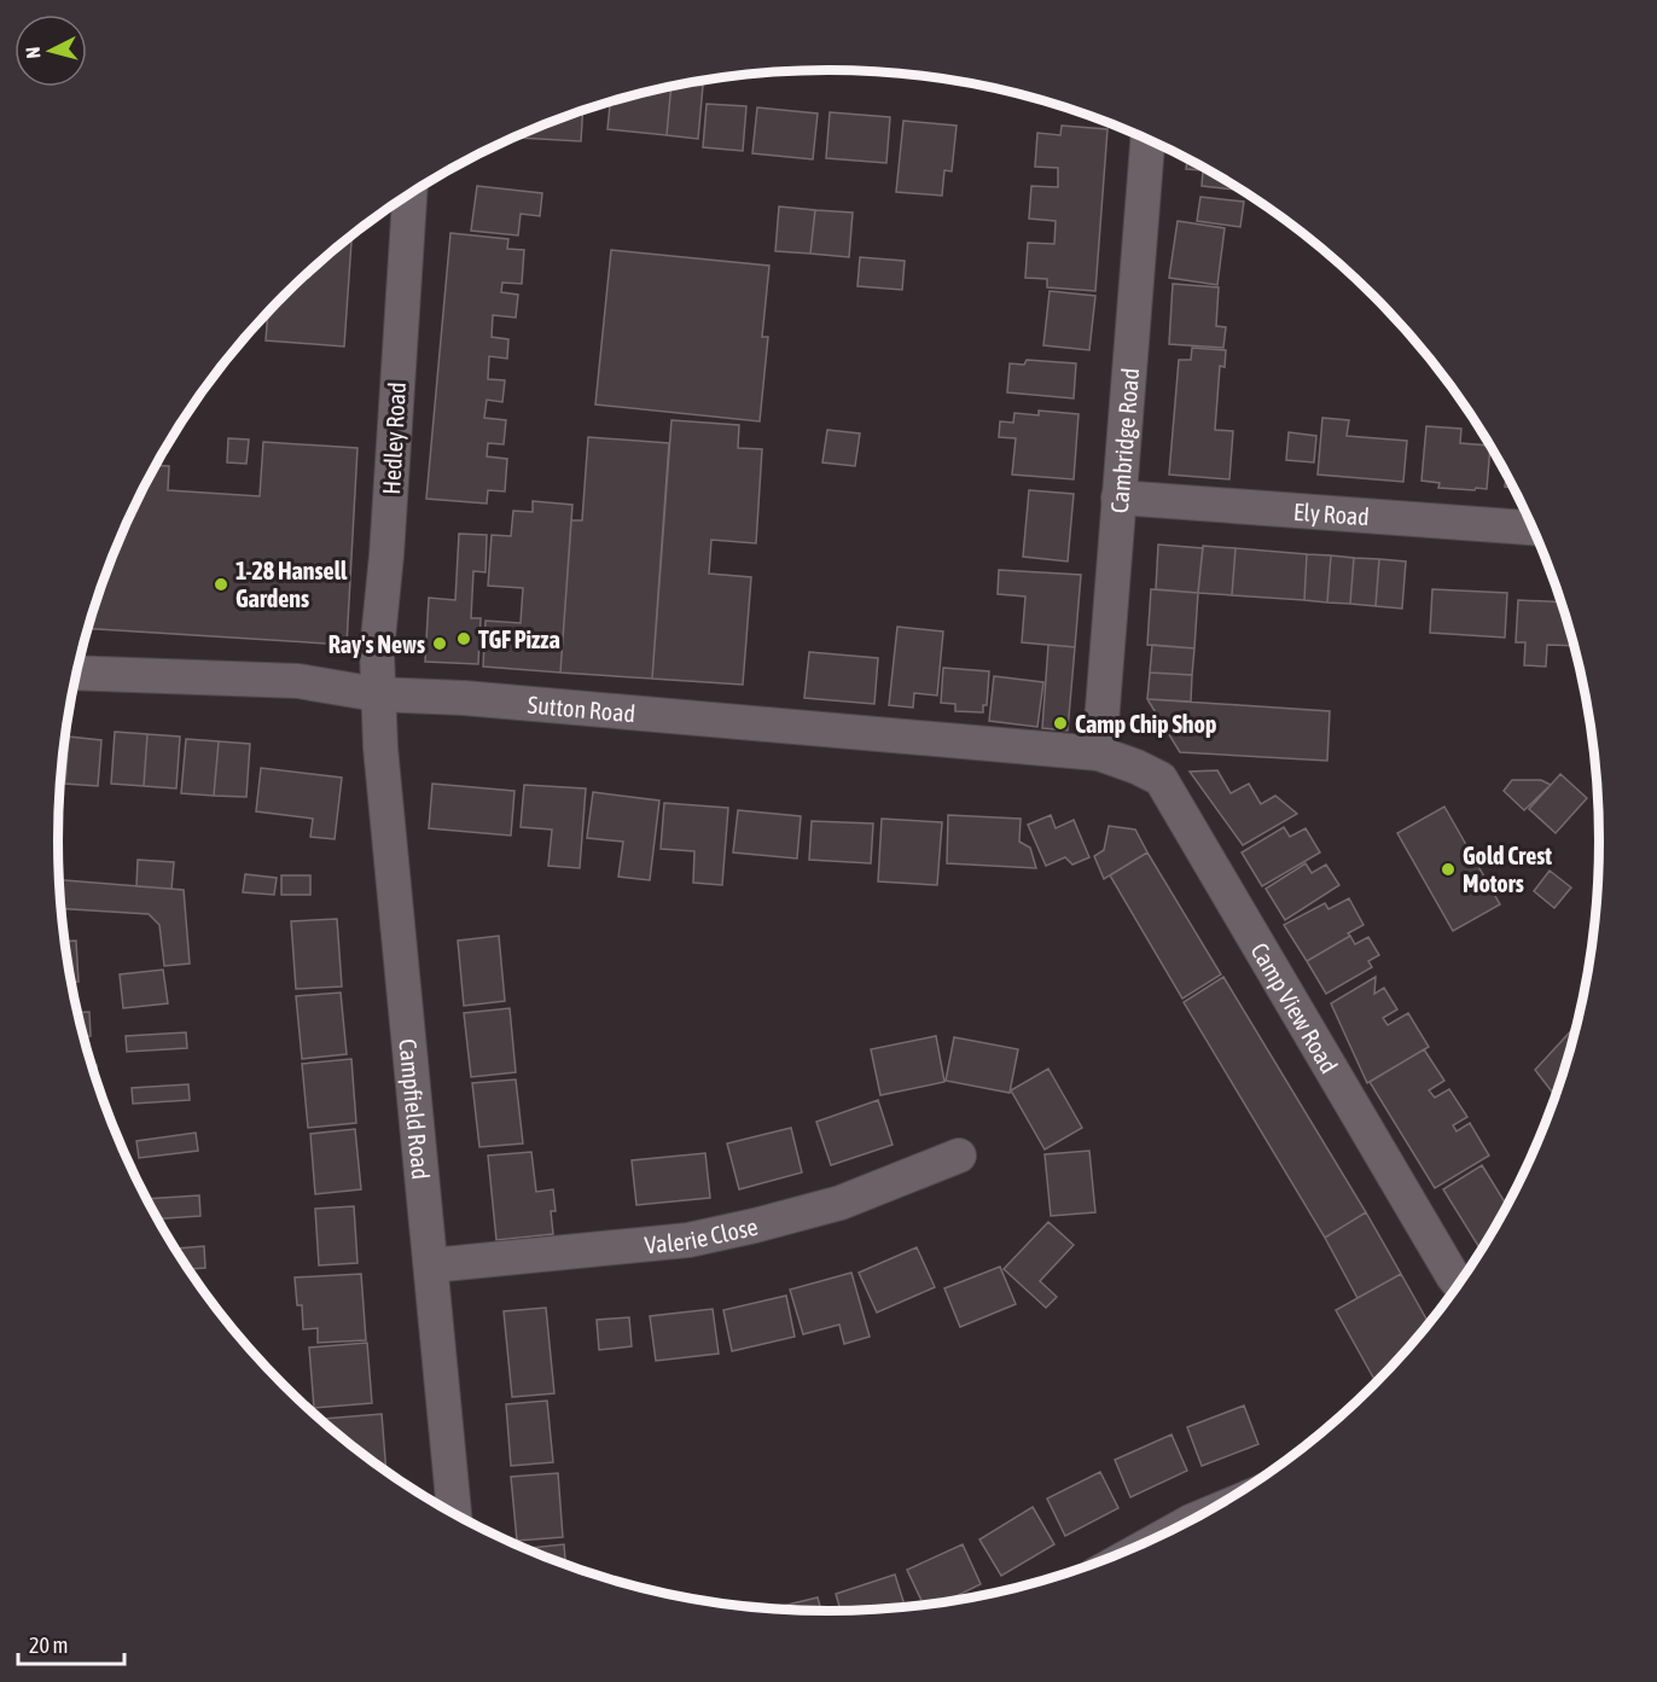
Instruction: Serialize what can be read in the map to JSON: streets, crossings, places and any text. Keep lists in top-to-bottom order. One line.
{"streets":{"street":["Hedley Road","Cambridge Road","Ely Road","Sutton Road","Camp View Road","Campfield Road","Valerie Close"]},"crossings":[["Hedley Road","Sutton Road"],["Hedley Road","Campfield Road"],["Cambridge Road","Ely Road"],["Cambridge Road","Sutton Road"],["Cambridge Road","Camp View Road"],["Sutton Road","Camp View Road"],["Sutton Road","Campfield Road"],["Campfield Road","Valerie Close"]],"places":["1-28 Hansell Gardens","TGF Pizza","Ray's News","Camp Chip Shop","Gold Crest Motors"],"scale_bar":"20 m","north":"left"}
